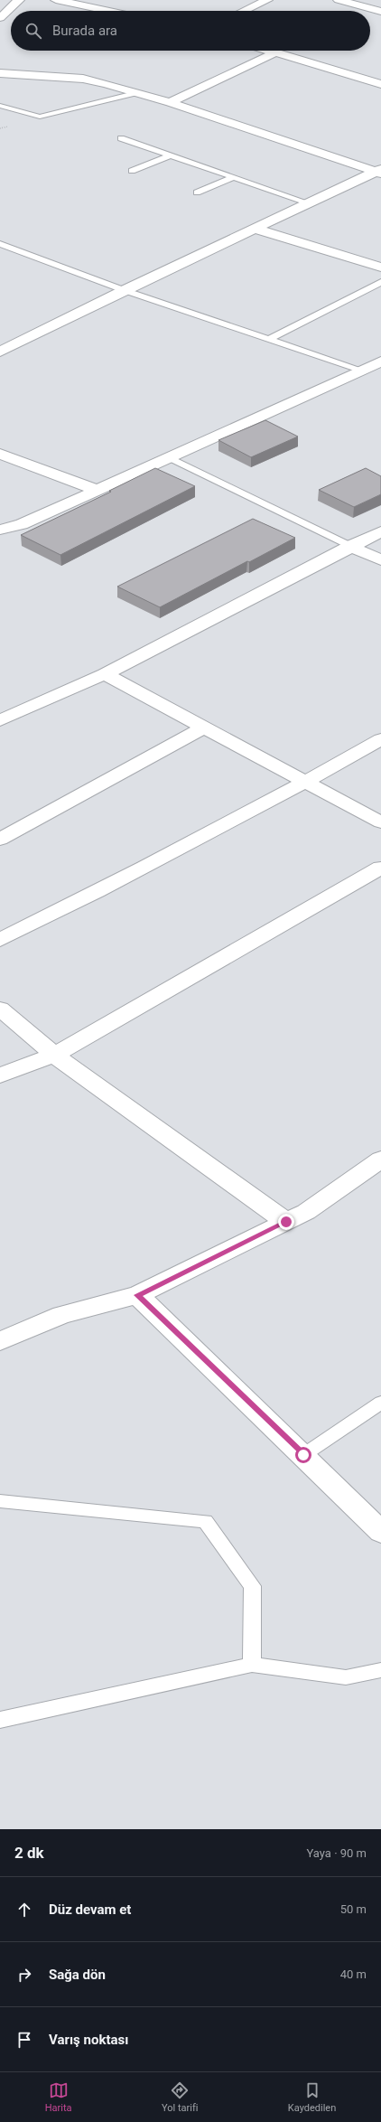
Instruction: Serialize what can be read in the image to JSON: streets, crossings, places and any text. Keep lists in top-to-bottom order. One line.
{"page":{"search":"Burada ara","heading":["2 dk","Yaya · 90 m"],"list":[["Düz devam et","50 m"],["Sağa dön","40 m"],"Varış noktası"],"nav":["Harita","Yol tarifi","Kaydedilen"]}}
